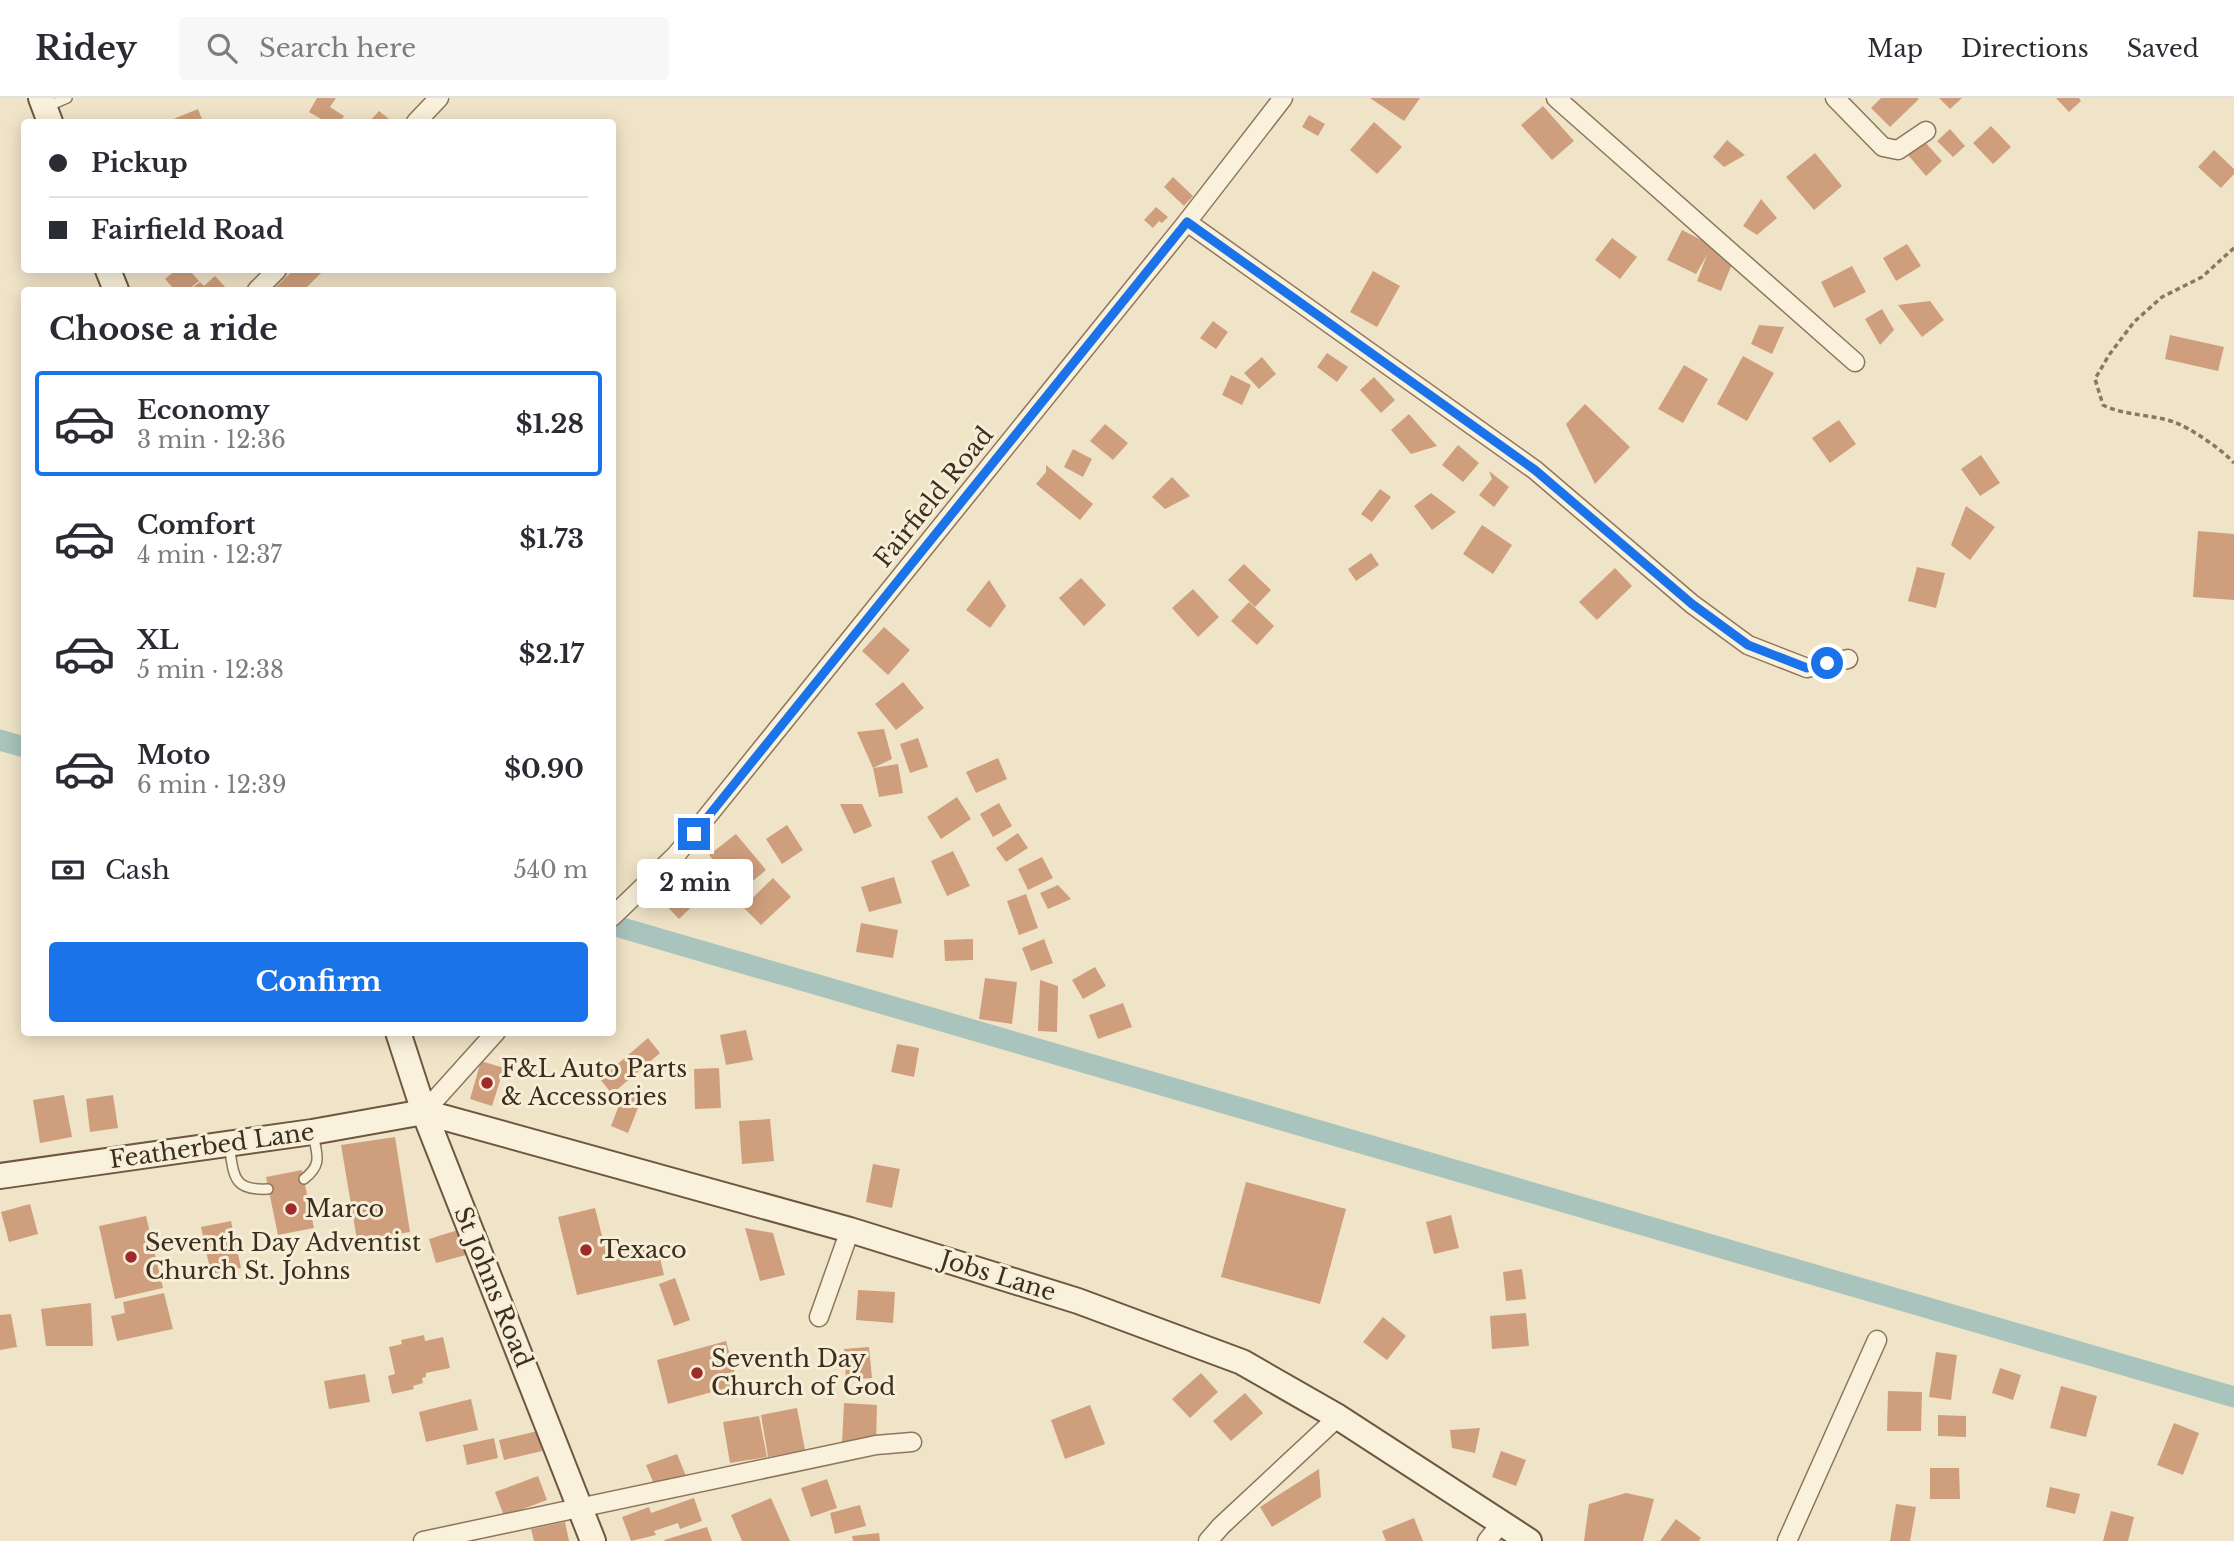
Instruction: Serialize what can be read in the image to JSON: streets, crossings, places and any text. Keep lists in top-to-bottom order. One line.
{"streets":{"street":["Fairfield Road","Featherbed Lane","Jobs Lane","St Johns Road"]},"crossings":[["Featherbed Lane","Jobs Lane"],["Featherbed Lane","St Johns Road"],["Jobs Lane","St Johns Road"]],"places":["F&L Auto Parts & Accessories","Marco","Texaco","Seventh Day Adventist Church St. Johns","Seventh Day Church of God"],"page":{"header":"Ridey","search":"Search here","nav":["Map","Directions","Saved"],"banner":["Pickup","Fairfield Road"],"heading":"Choose a ride","list":[{"name":"Economy","note":"3 min · 12:36","value":"$1.28"},{"name":"Comfort","note":"4 min · 12:37","value":"$1.73"},{"name":"XL","note":"5 min · 12:38","value":"$2.17"},{"name":"Moto","note":"6 min · 12:39","value":"$0.90"}],"pay":["Cash","540 m"],"bubble":"2 min","buttons":"Confirm"}}
